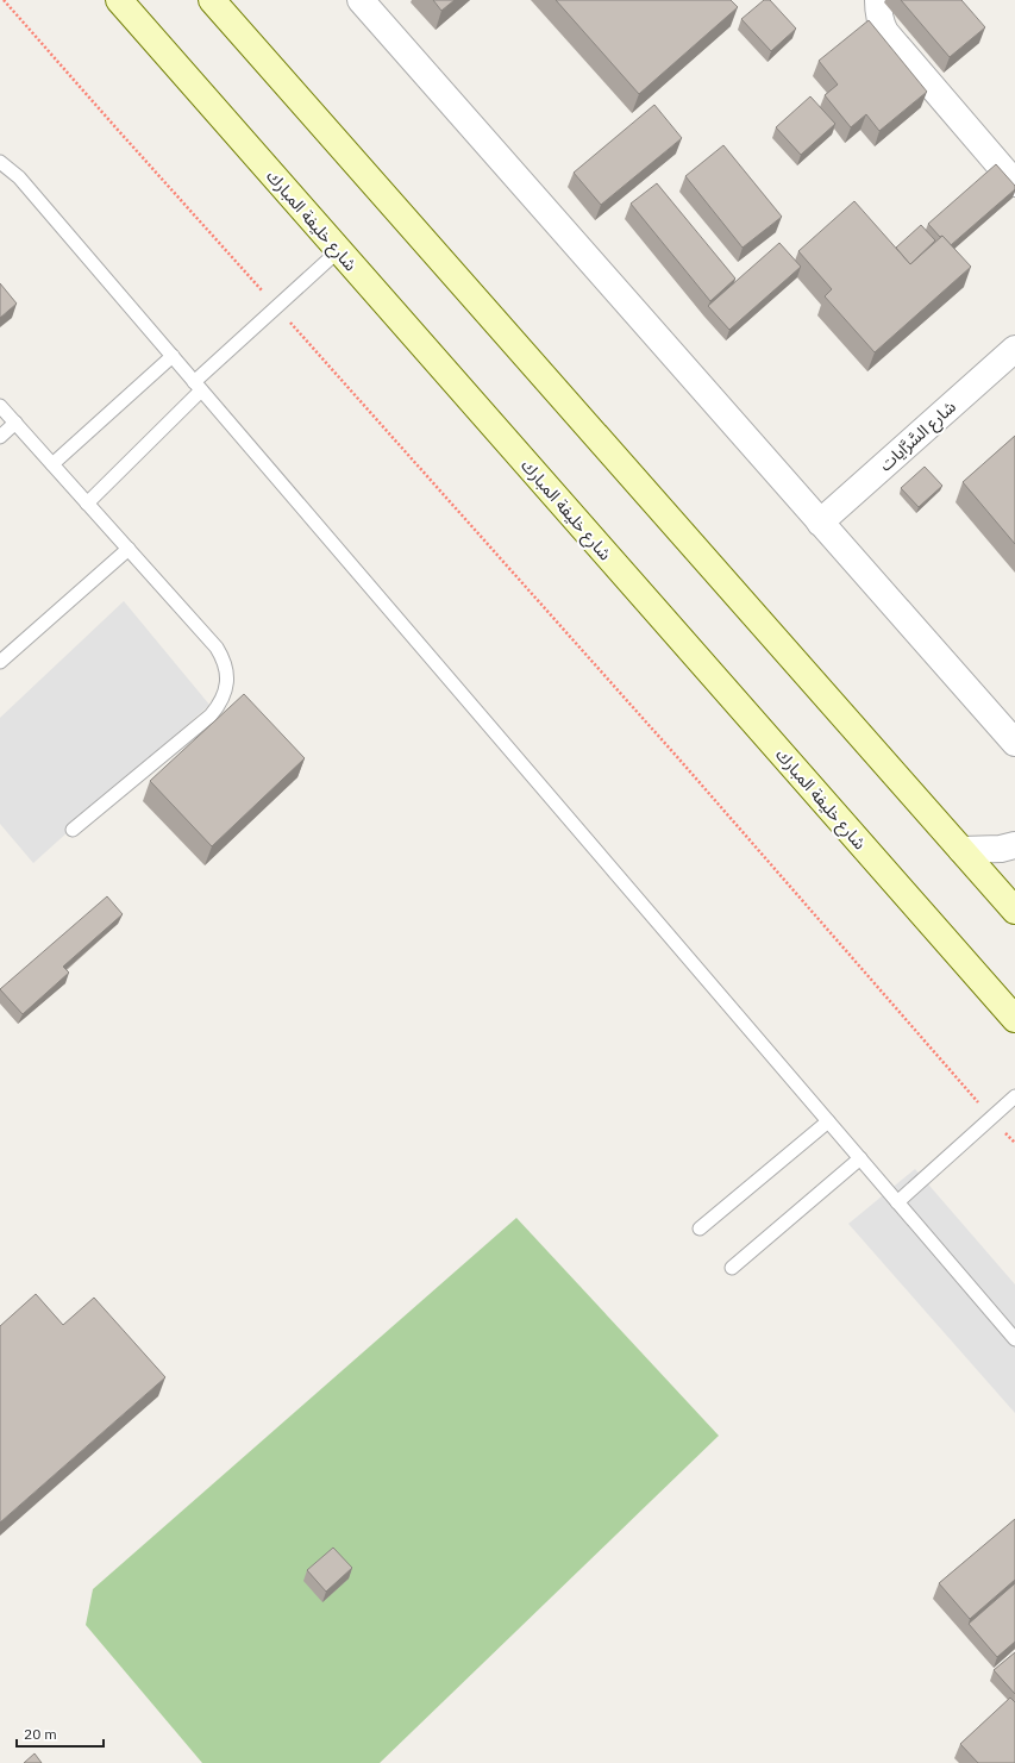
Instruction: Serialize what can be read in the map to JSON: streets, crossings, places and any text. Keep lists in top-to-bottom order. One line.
{"streets":{"main road":["شارع خليفة المبارك"],"street":["شارع السَّرَّايات"]},"scale_bar":"20 m"}
